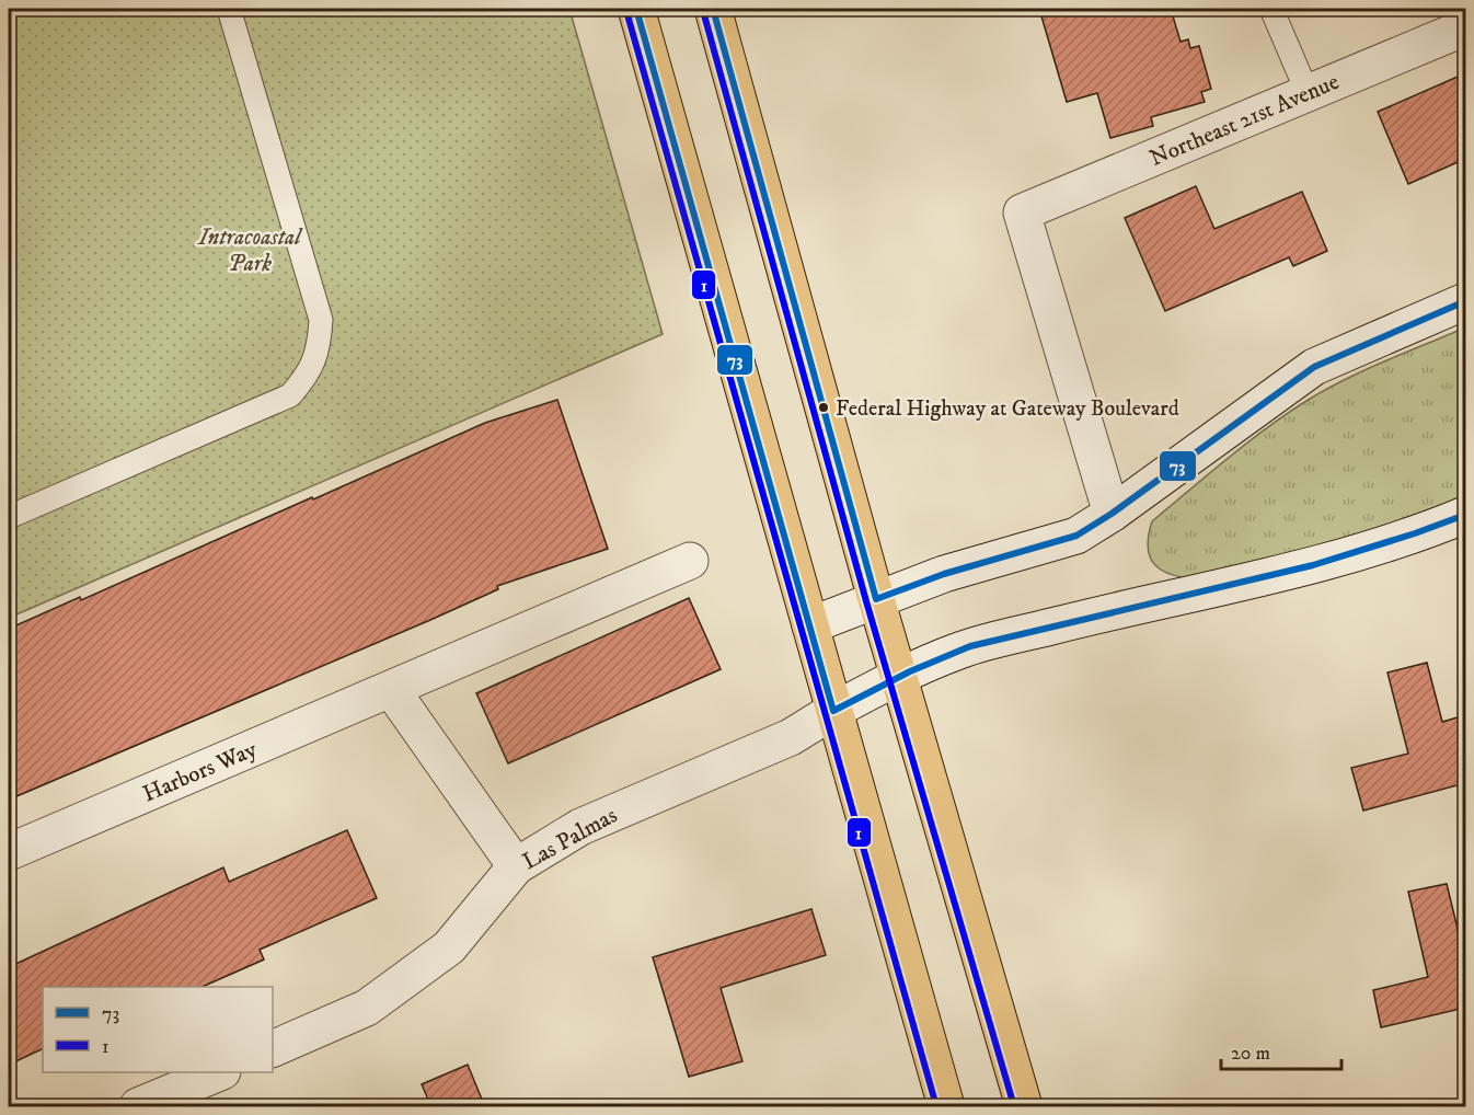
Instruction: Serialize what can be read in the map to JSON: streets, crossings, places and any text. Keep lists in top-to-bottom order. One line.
{"streets":{"street":["Northeast 21st Avenue","Harbors Way","Las Palmas"]},"parks":["Intracoastal Park"],"places":["Federal Highway at Gateway Boulevard"],"lines":["transit line 73","transit line 1"],"legend":["73","1"],"scale_bar":"20 m"}
